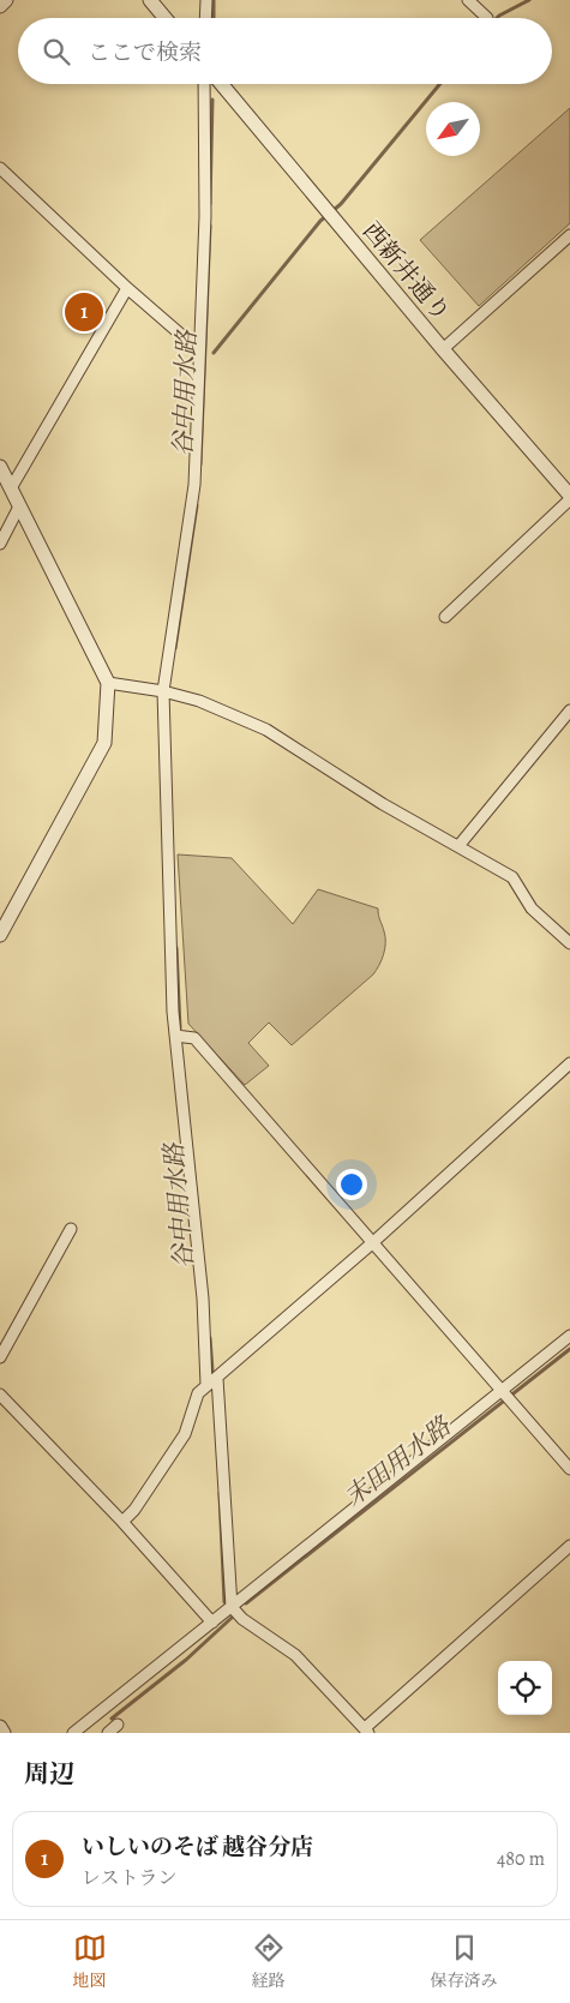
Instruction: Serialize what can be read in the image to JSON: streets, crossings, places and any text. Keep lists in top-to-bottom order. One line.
{"streets":{"street":["西新井通り"]},"water":["谷中用水路","末田用水路"],"north":"bottom left","page":{"search":"ここで検索","pins":"1","heading":"周辺","list":[{"mark":"1","name":"いしいのそば 越谷分店","note":"レストラン","value":"480 m"}],"nav":["地図","経路","保存済み"]}}
